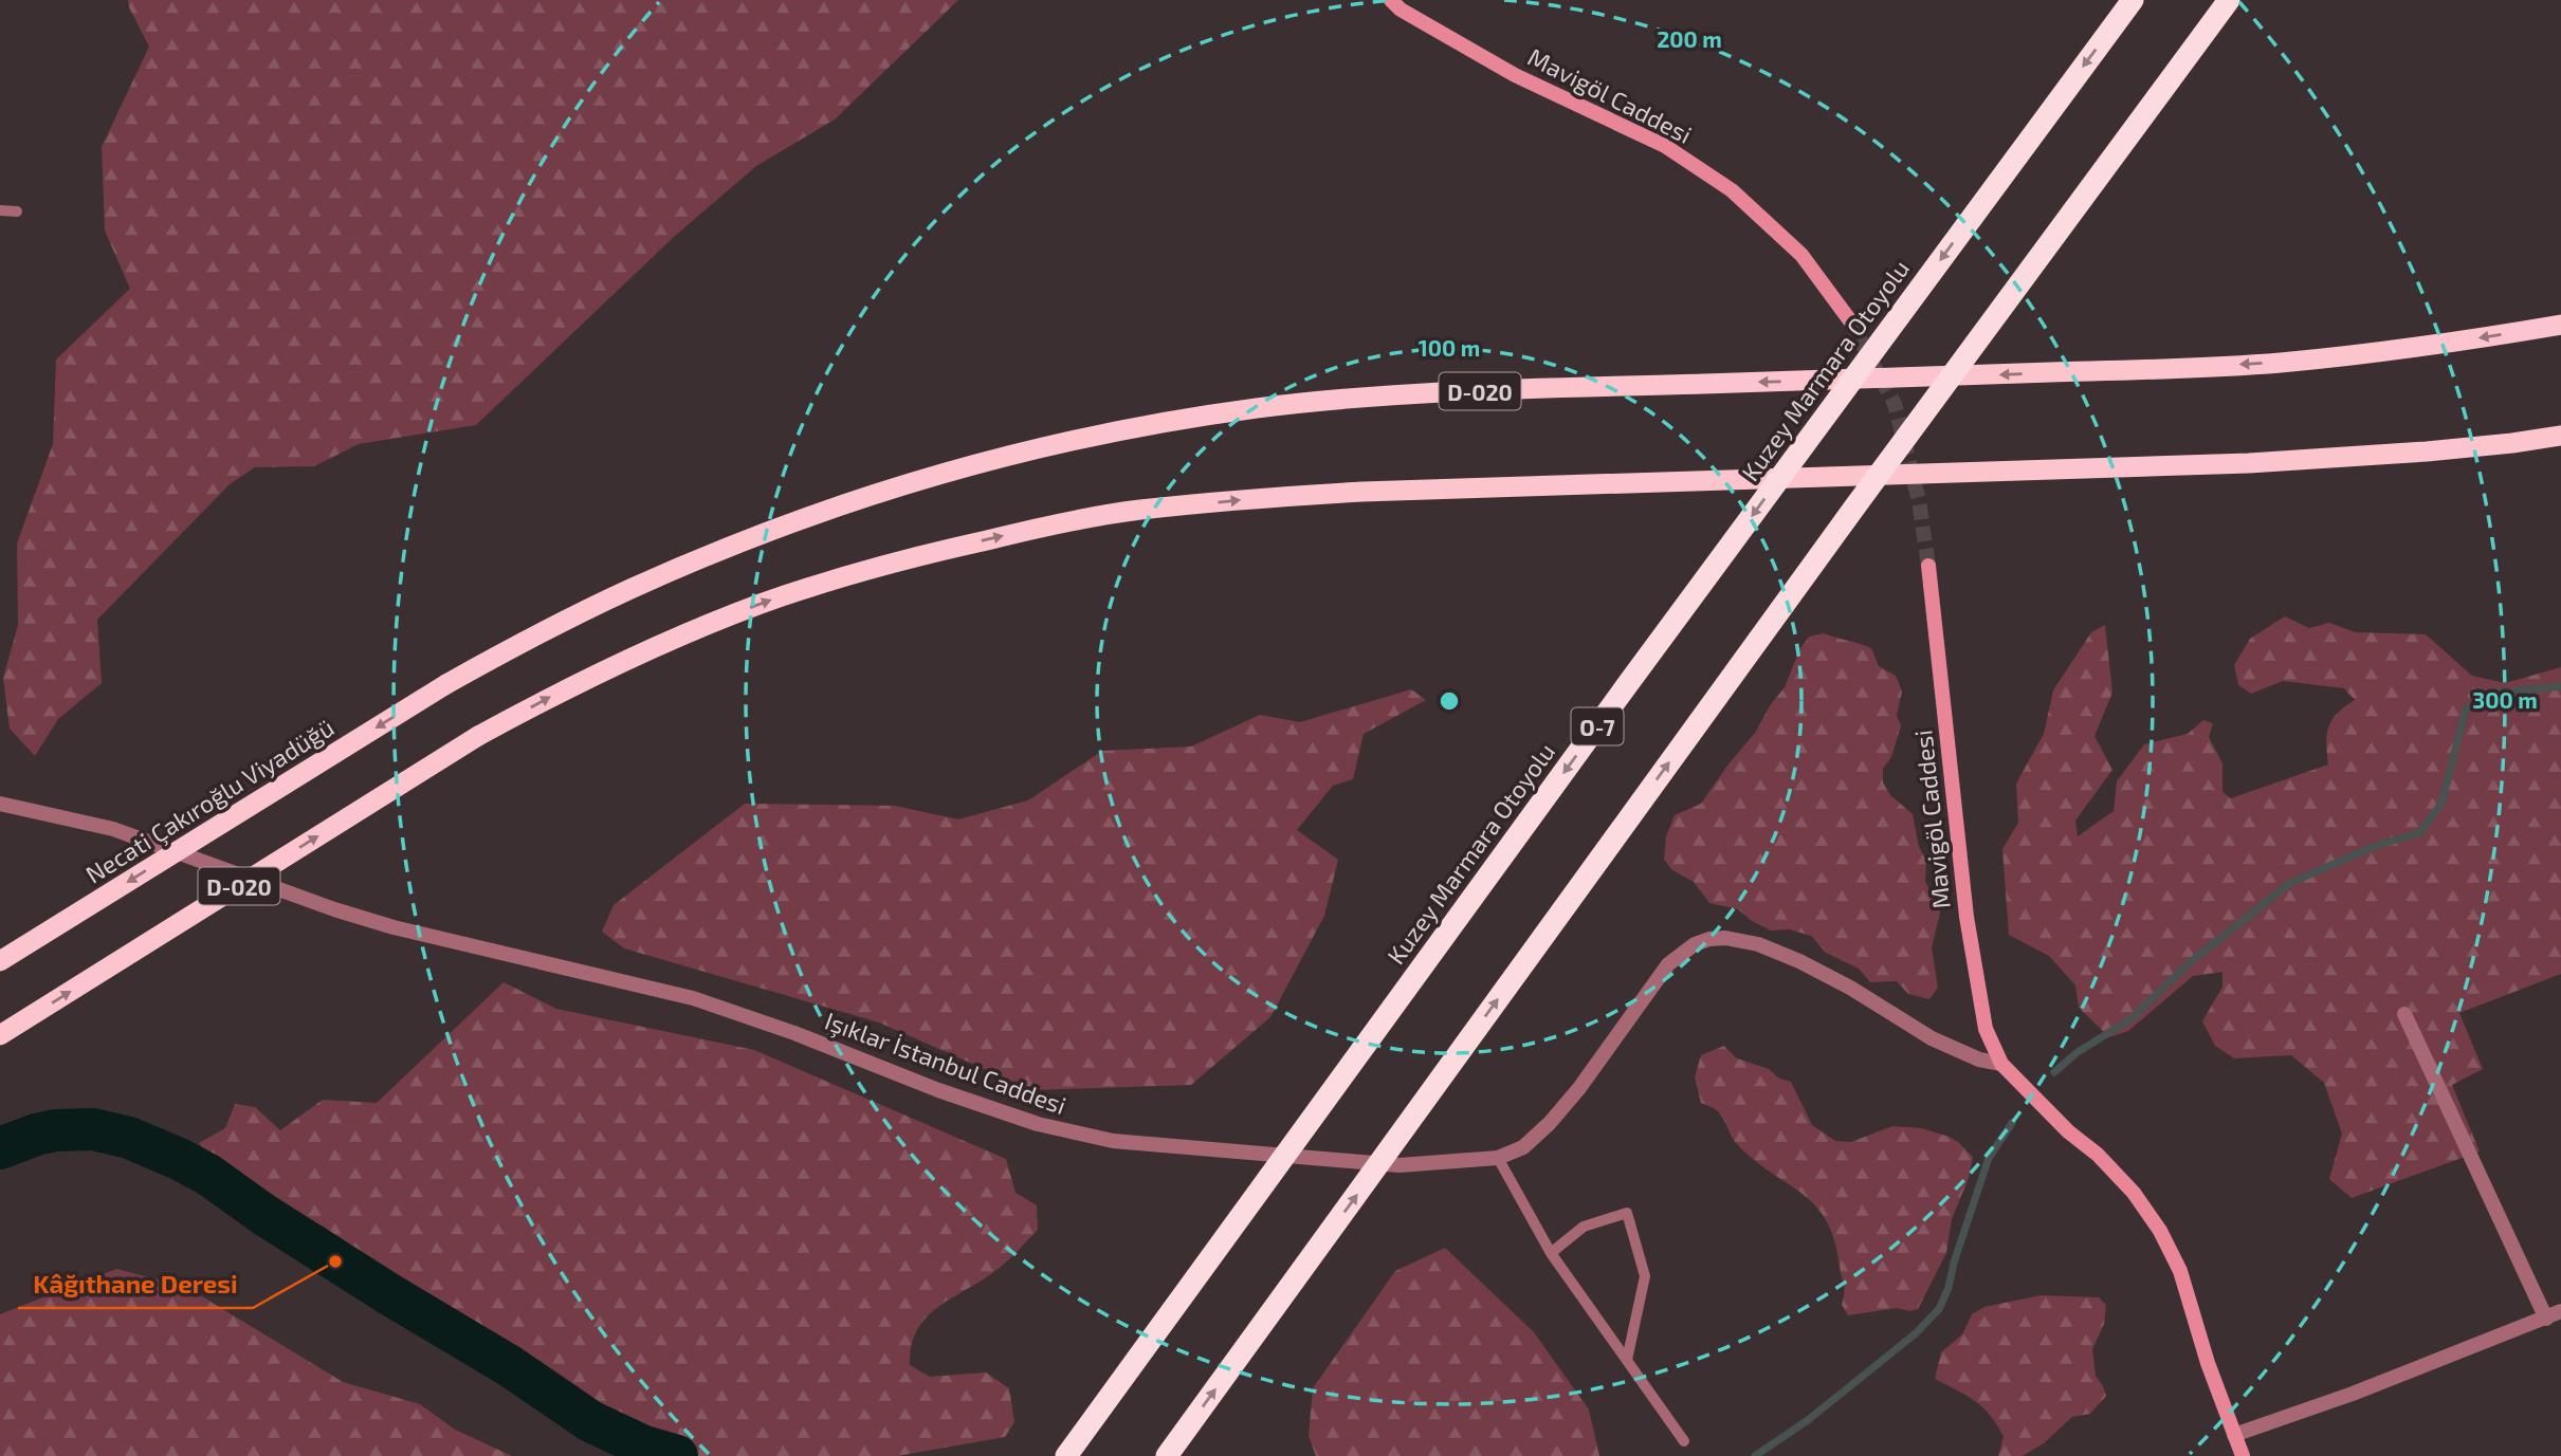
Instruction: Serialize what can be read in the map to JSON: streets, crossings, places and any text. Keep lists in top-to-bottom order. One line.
{"streets":{"highway":["Kuzey Marmara Otoyolu","D-020","O-7","Necati Çakıroğlu Viyadüğü"],"main road":["Mavigöl Caddesi"],"street":["Işıklar İstanbul Caddesi"]},"crossings":[["Mavigöl Caddesi","Işıklar İstanbul Caddesi"]],"places":["Kâğıthane Deresi"],"rings":["200 m","100 m","300 m"]}
